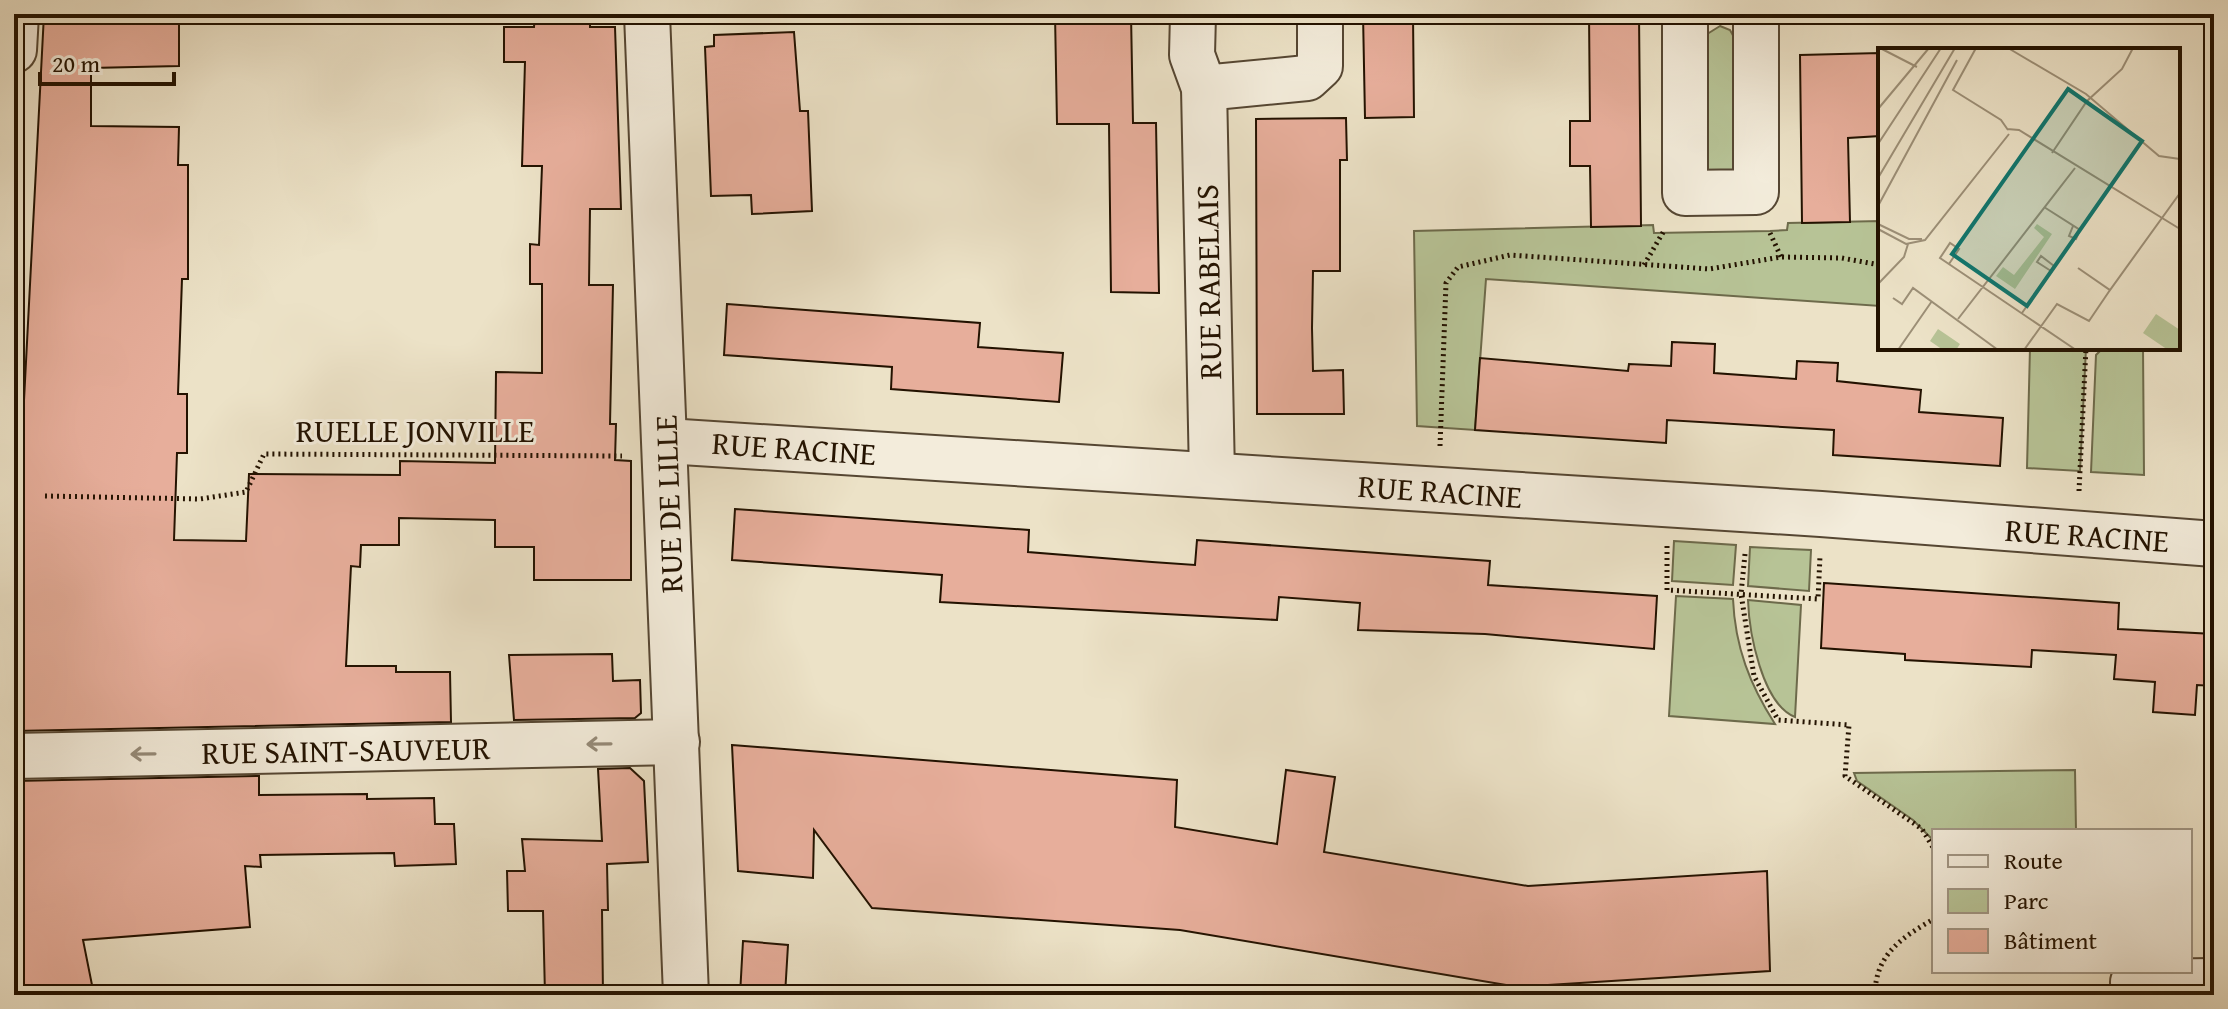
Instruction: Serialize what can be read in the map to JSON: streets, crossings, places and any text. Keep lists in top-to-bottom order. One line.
{"streets":{"street":["RUE RABELAIS","RUE RACINE","RUE DE LILLE","RUE SAINT-SAUVEUR"],"path":["RUELLE JONVILLE"]},"crossings":[["RUE RABELAIS","RUE RACINE"],["RUELLE JONVILLE","RUE RACINE"],["RUELLE JONVILLE","RUE DE LILLE"],["RUE RACINE","RUE DE LILLE"],["RUE DE LILLE","RUE SAINT-SAUVEUR"]],"one_way":["RUE SAINT-SAUVEUR"],"legend":["Route","Parc","Bâtiment"],"scale_bar":"20 m"}
